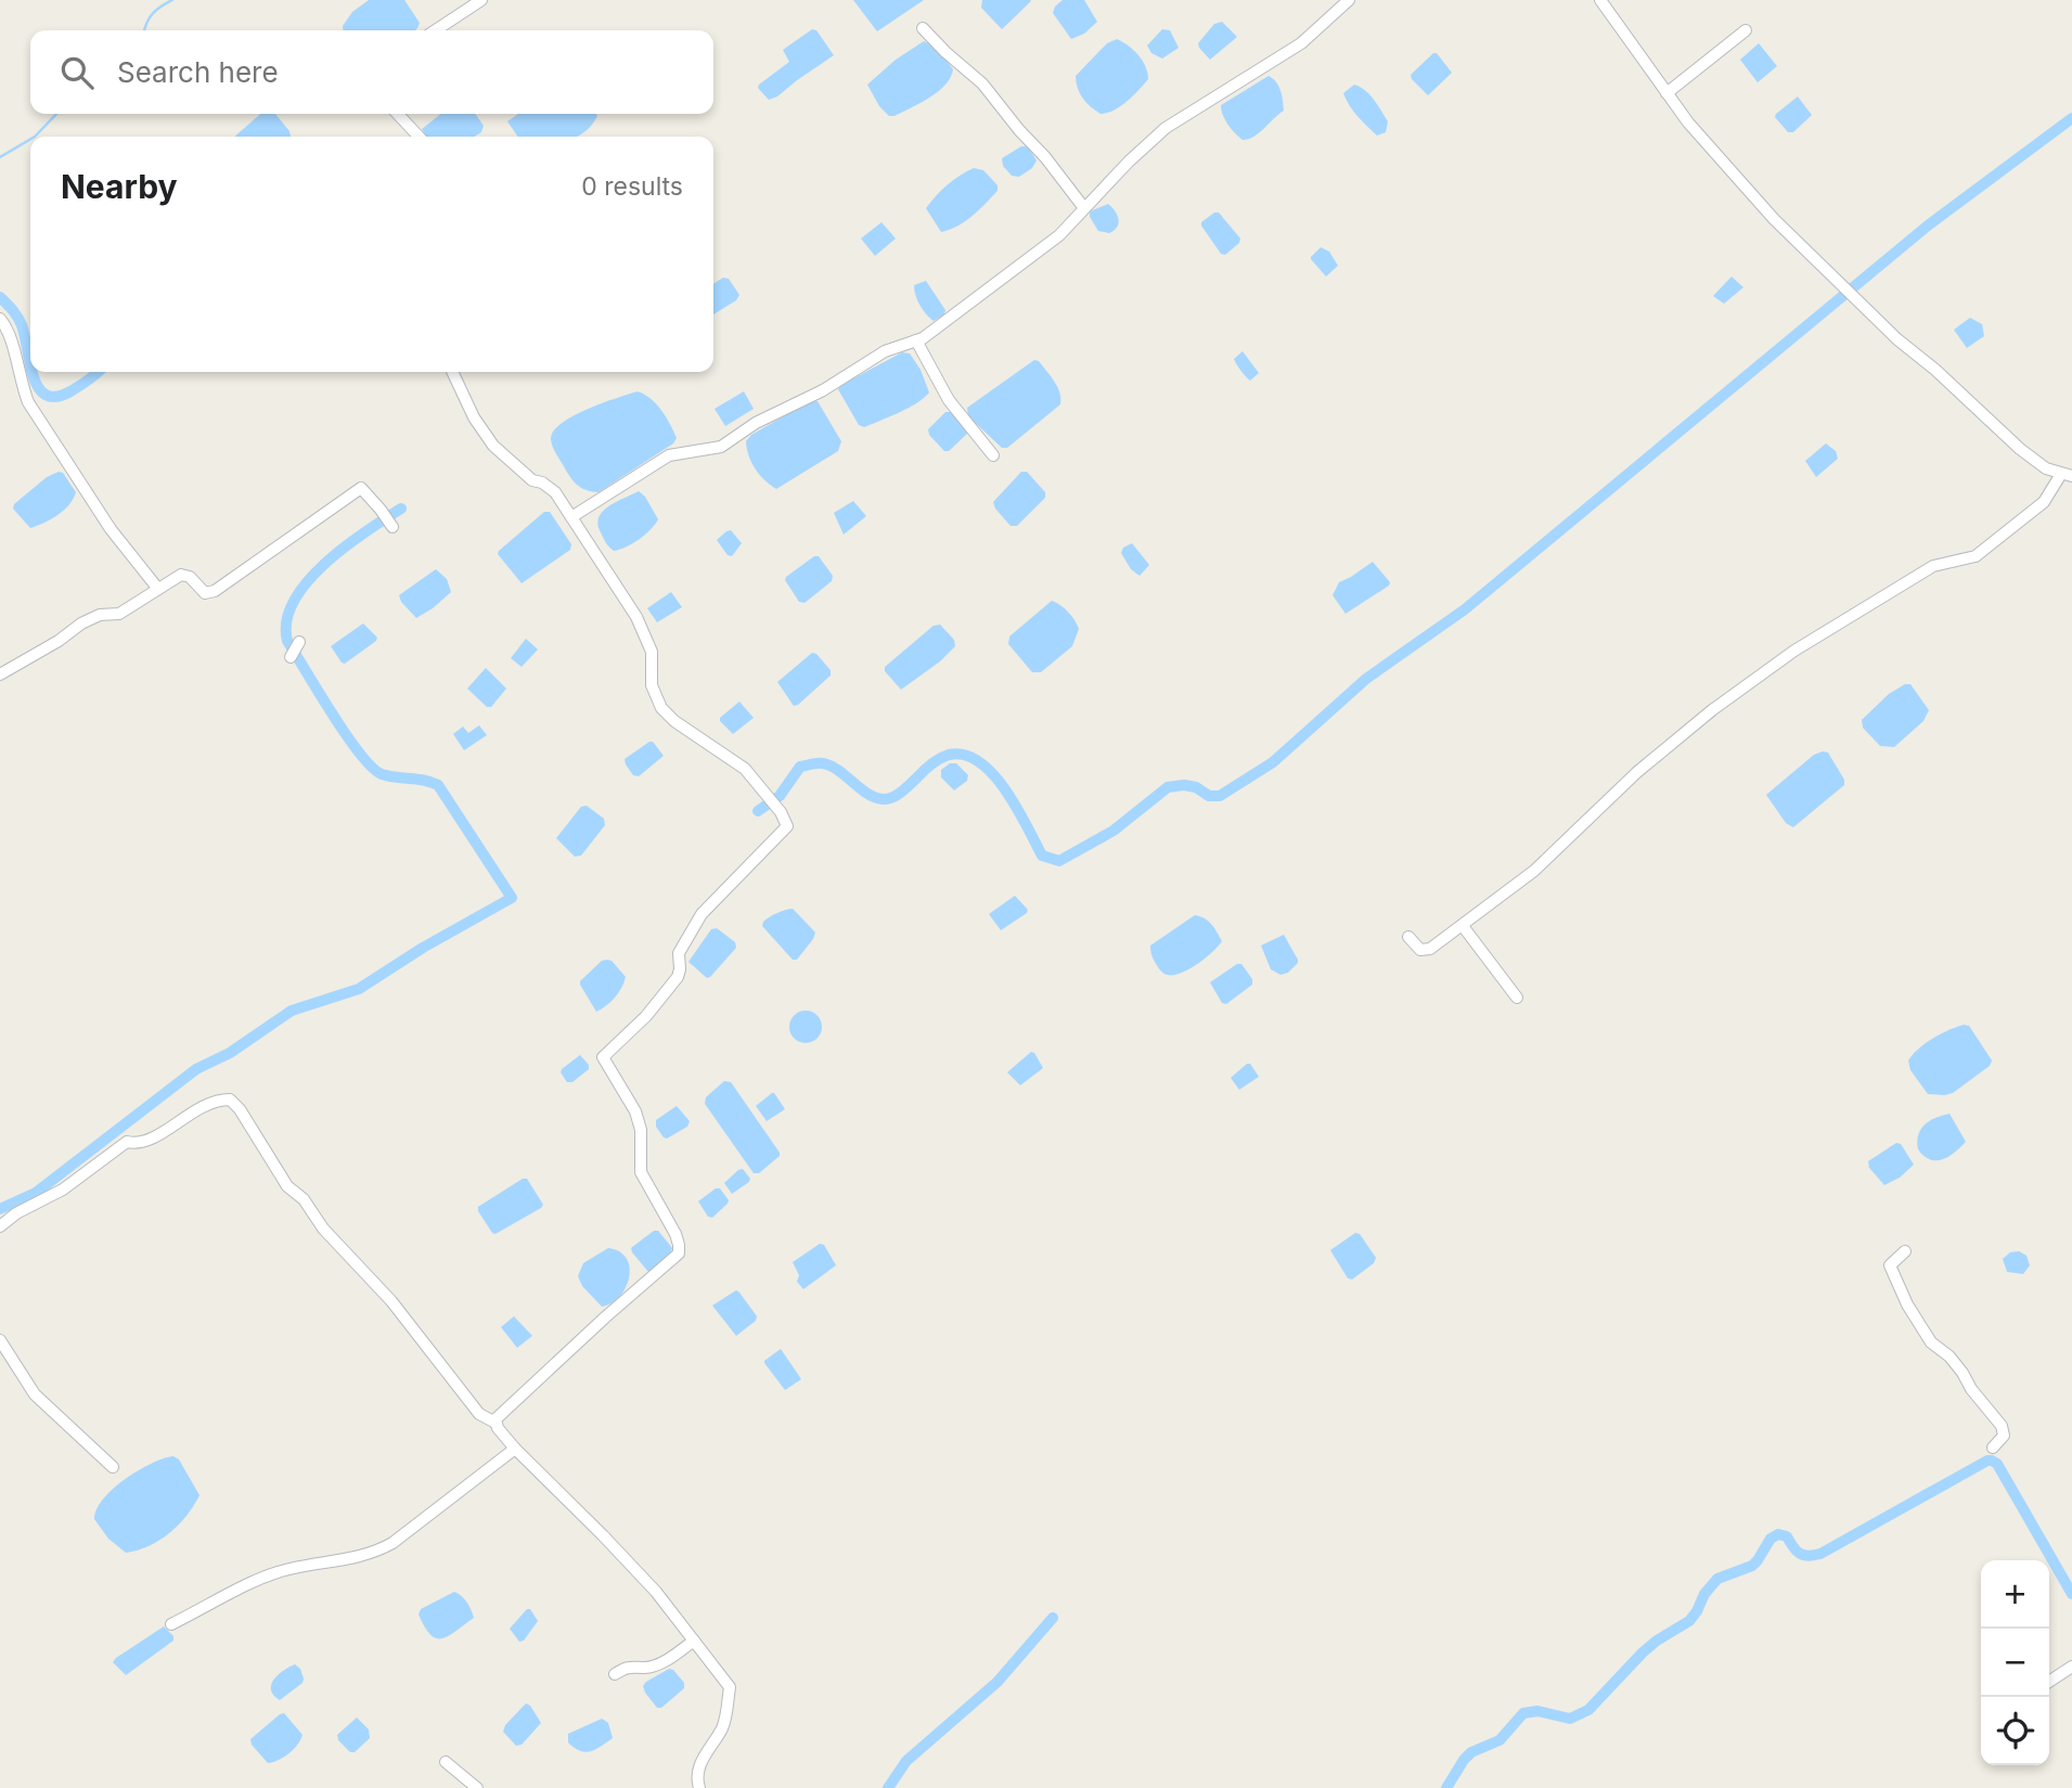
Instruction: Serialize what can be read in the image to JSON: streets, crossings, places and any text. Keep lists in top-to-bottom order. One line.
{"page":{"search":"Search here","heading":["Nearby","0 results"],"map_buttons":["+","−"]}}
